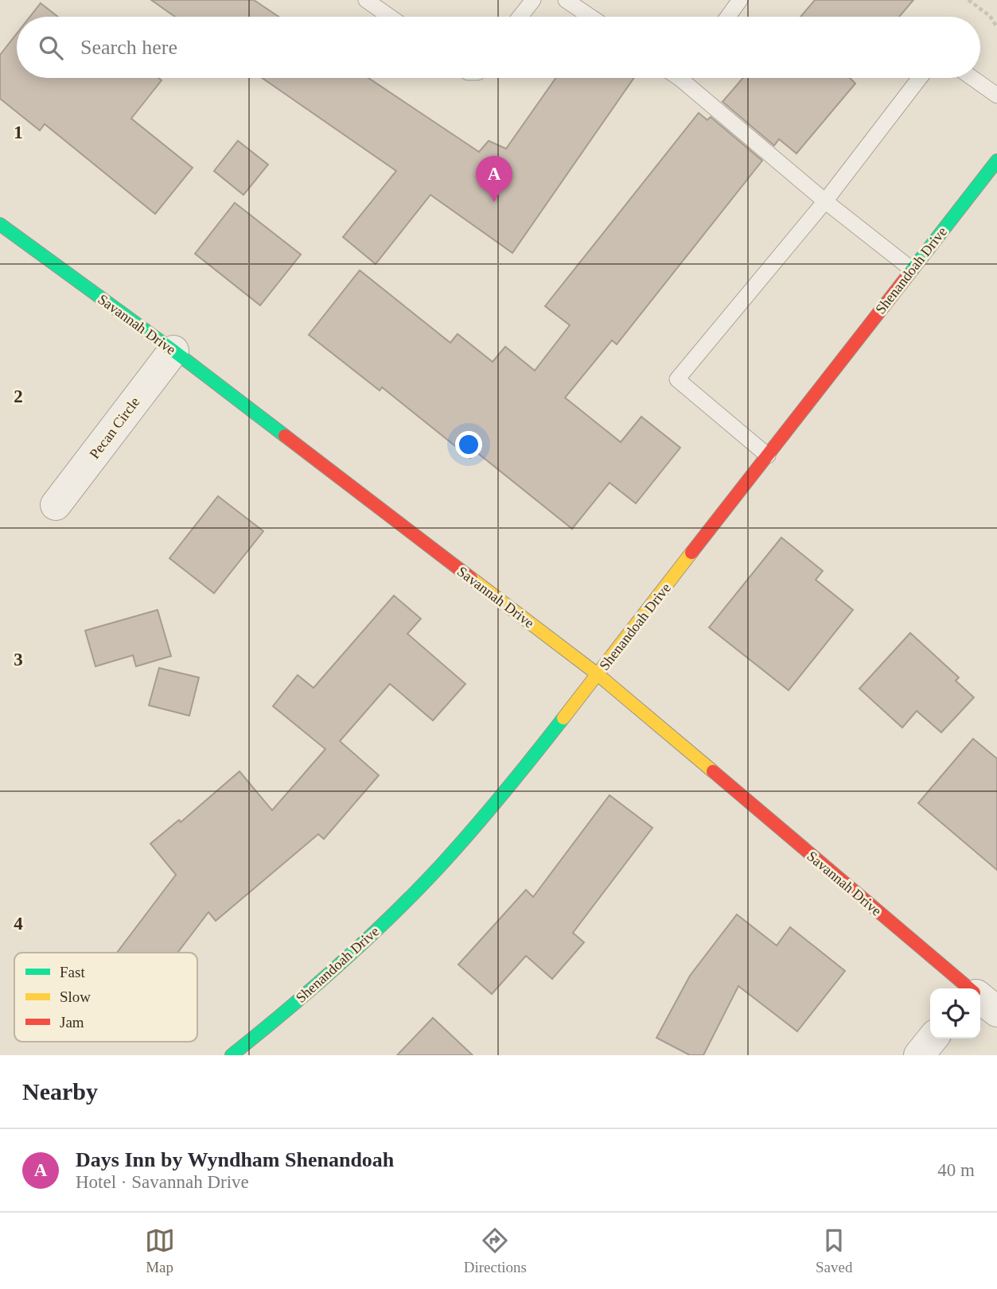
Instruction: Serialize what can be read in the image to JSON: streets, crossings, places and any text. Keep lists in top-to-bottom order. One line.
{"streets":{"street":["Shenandoah Drive","Savannah Drive","Pecan Circle"]},"crossings":[["Shenandoah Drive","Savannah Drive"],["Savannah Drive","Pecan Circle"]],"legend":["Fast","Slow","Jam"],"page":{"search":"Search here","pins":"A","heading":"Nearby","list":[{"mark":"A","name":"Days Inn by Wyndham Shenandoah","note":"Hotel · Savannah Drive","value":"40 m"}],"nav":["Map","Directions","Saved"]},"grid":{"rows":["1","2","3","4"]}}
